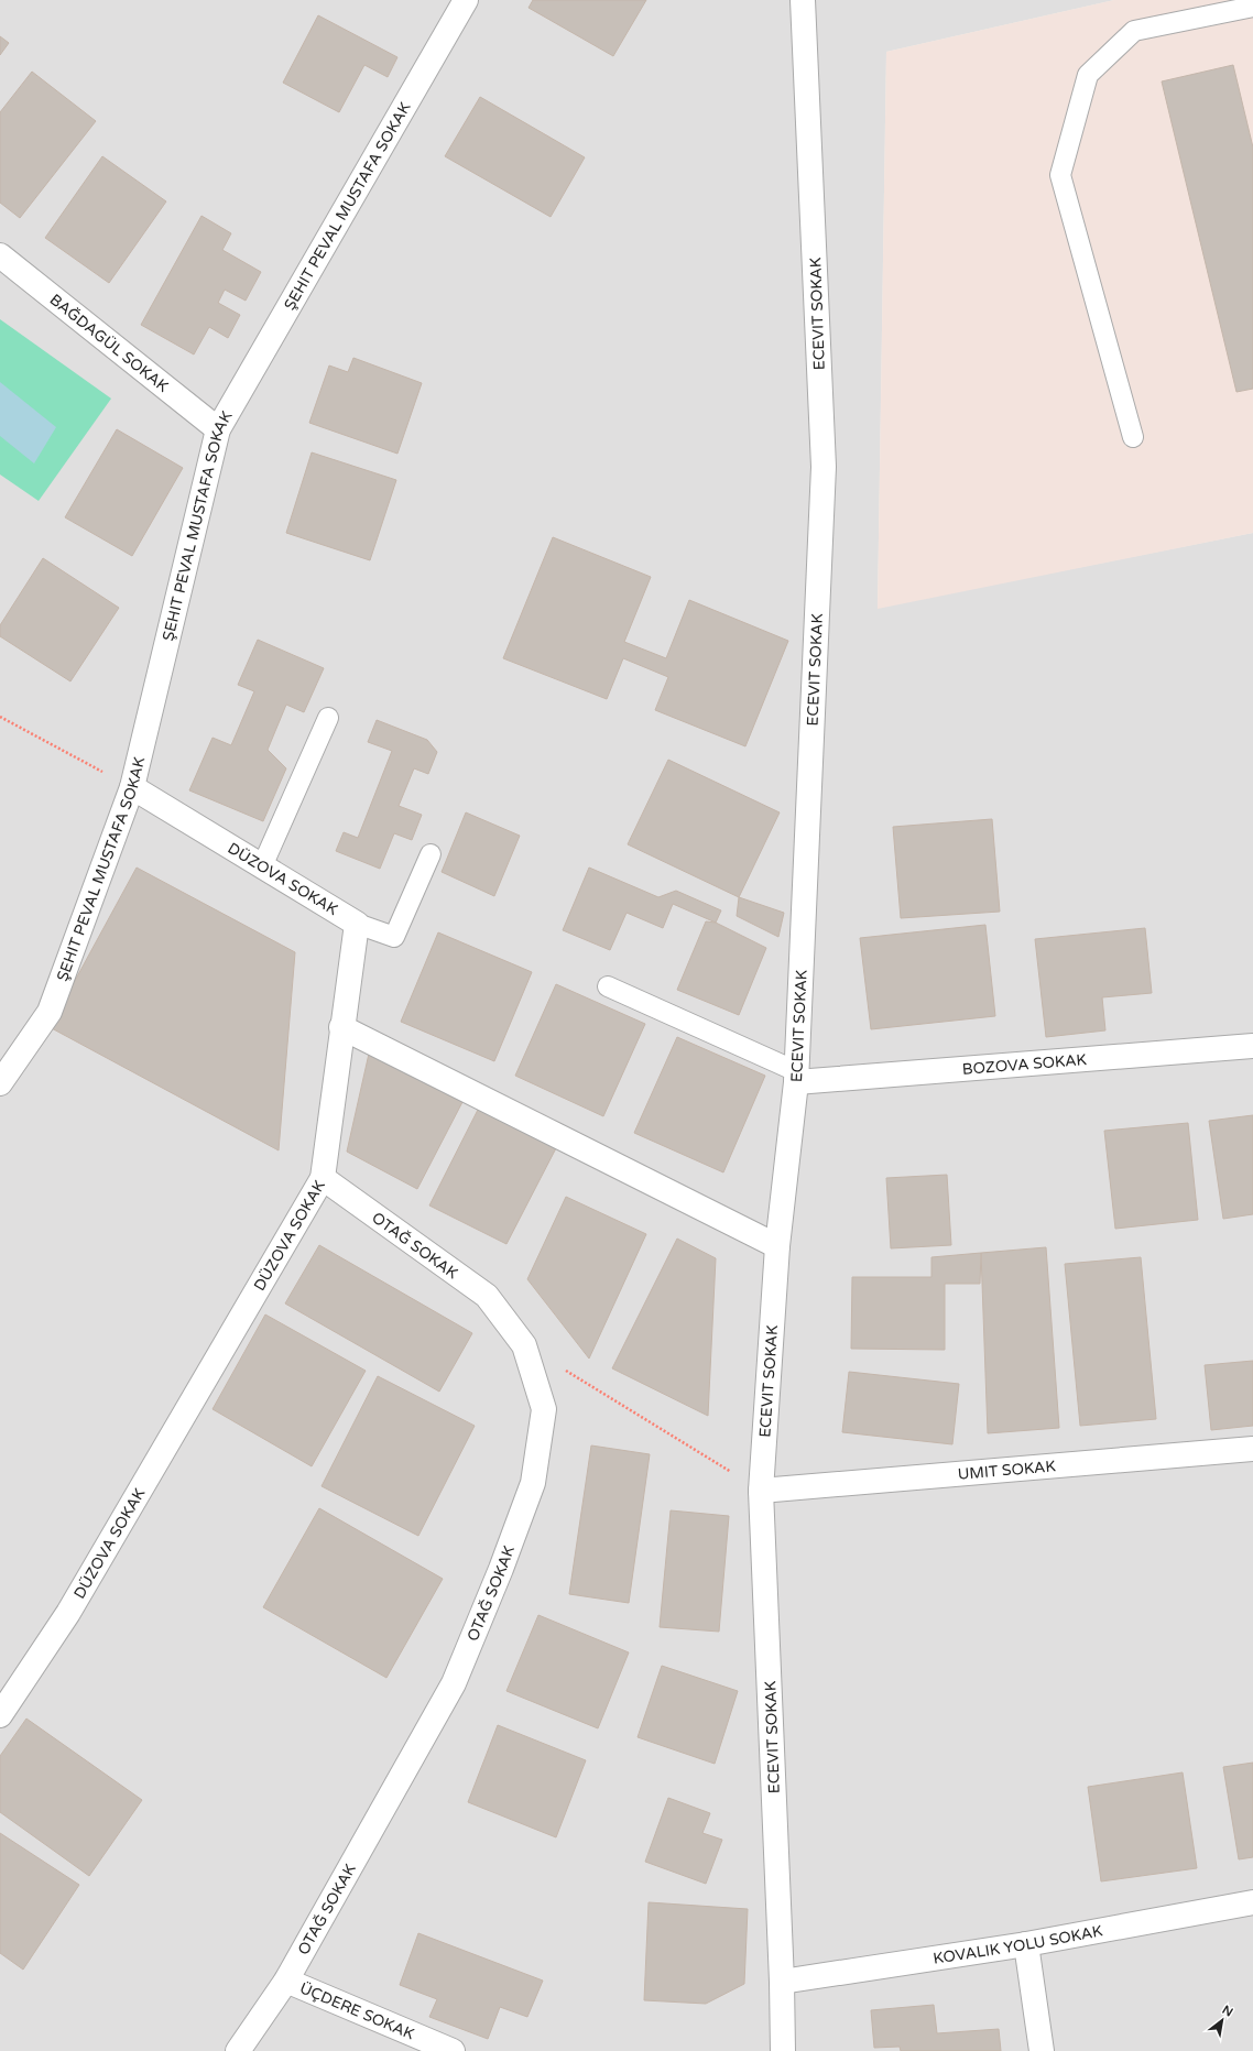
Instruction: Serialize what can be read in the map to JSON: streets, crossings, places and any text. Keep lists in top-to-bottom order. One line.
{"streets":{"street":["ŞEHIT PEVAL MUSTAFA SOKAK","ECEVIT SOKAK","BAĞDAGÜL SOKAK","DÜZOVA SOKAK","BOZOVA SOKAK","OTAĞ SOKAK","UMIT SOKAK","ÜÇDERE SOKAK"]},"crossings":[["ŞEHIT PEVAL MUSTAFA SOKAK","BAĞDAGÜL SOKAK"],["ŞEHIT PEVAL MUSTAFA SOKAK","DÜZOVA SOKAK"],["ECEVIT SOKAK","BOZOVA SOKAK"],["ECEVIT SOKAK","UMIT SOKAK"],["DÜZOVA SOKAK","OTAĞ SOKAK"],["OTAĞ SOKAK","ÜÇDERE SOKAK"]],"north":"top right"}
